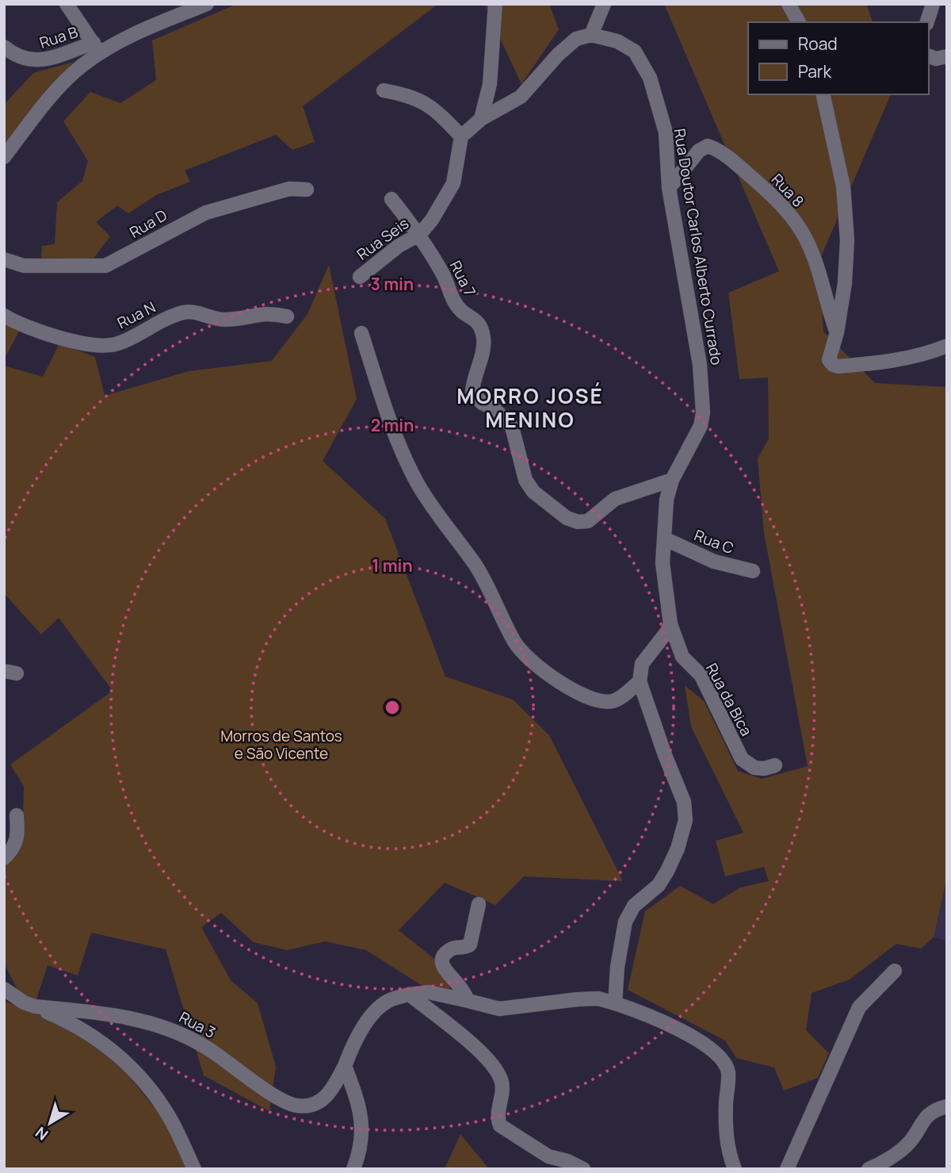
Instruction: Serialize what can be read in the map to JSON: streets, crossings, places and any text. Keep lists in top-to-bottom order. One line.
{"streets":{"street":["Rua B","Rua 8","Rua D","Rua Seis","Rua Doutor Carlos Alberto Currado","Rua 7","Rua N","Rua C","Rua da Bica","Rua 3"]},"crossings":[["Rua 8","Rua Doutor Carlos Alberto Currado"],["Rua Seis","Rua 7"],["Rua Doutor Carlos Alberto Currado","Rua 7"],["Rua Doutor Carlos Alberto Currado","Rua C"],["Rua Doutor Carlos Alberto Currado","Rua da Bica"]],"districts":["MORRO JOSÉ MENINO"],"parks":["Morros de Santos e São Vicente"],"legend":["Road","Park"],"north":"bottom left","rings":["3 min","2 min","1 min"]}
